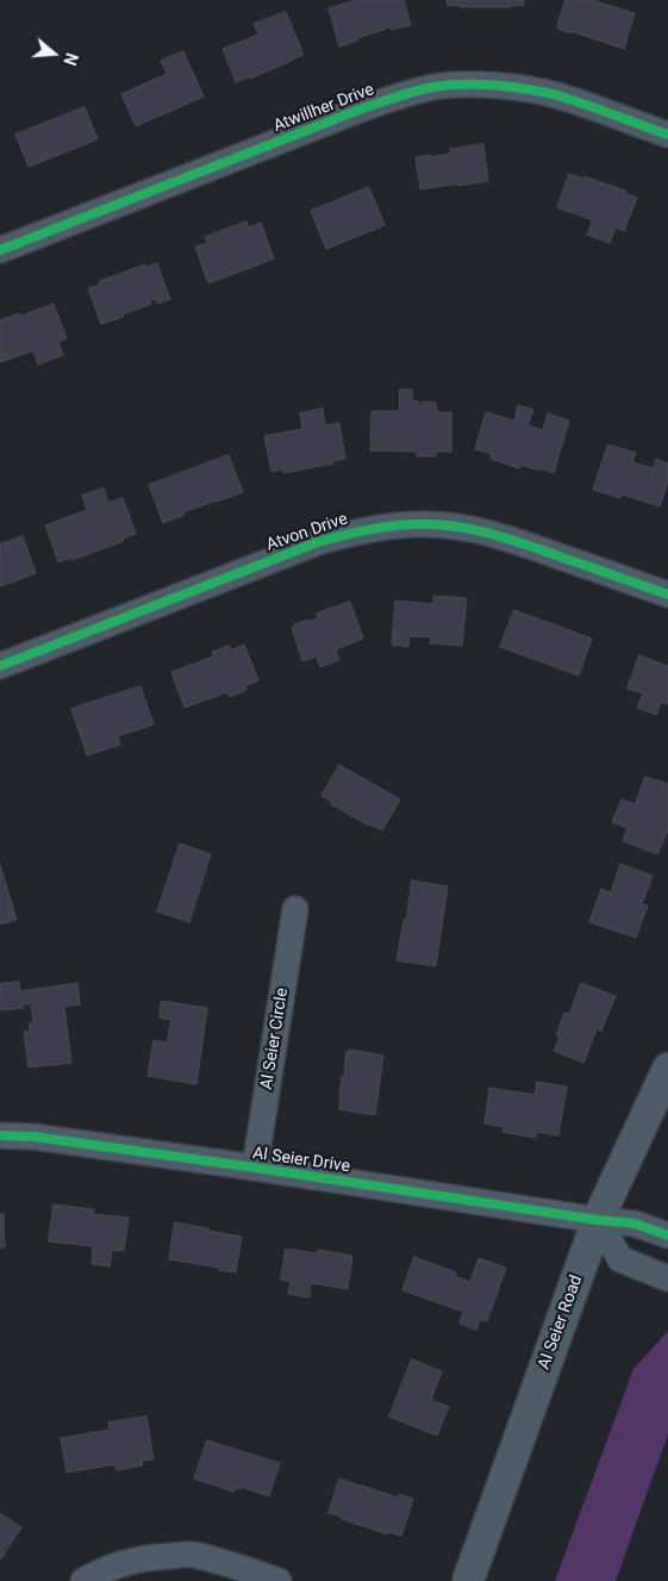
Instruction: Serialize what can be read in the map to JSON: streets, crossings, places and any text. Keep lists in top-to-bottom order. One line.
{"streets":{"street":["Atwillher Drive","Atvon Drive","Al Seier Circle","Al Seier Drive","Al Seier Road"]},"crossings":[["Al Seier Circle","Al Seier Drive"],["Al Seier Drive","Al Seier Road"]],"north":"right"}
